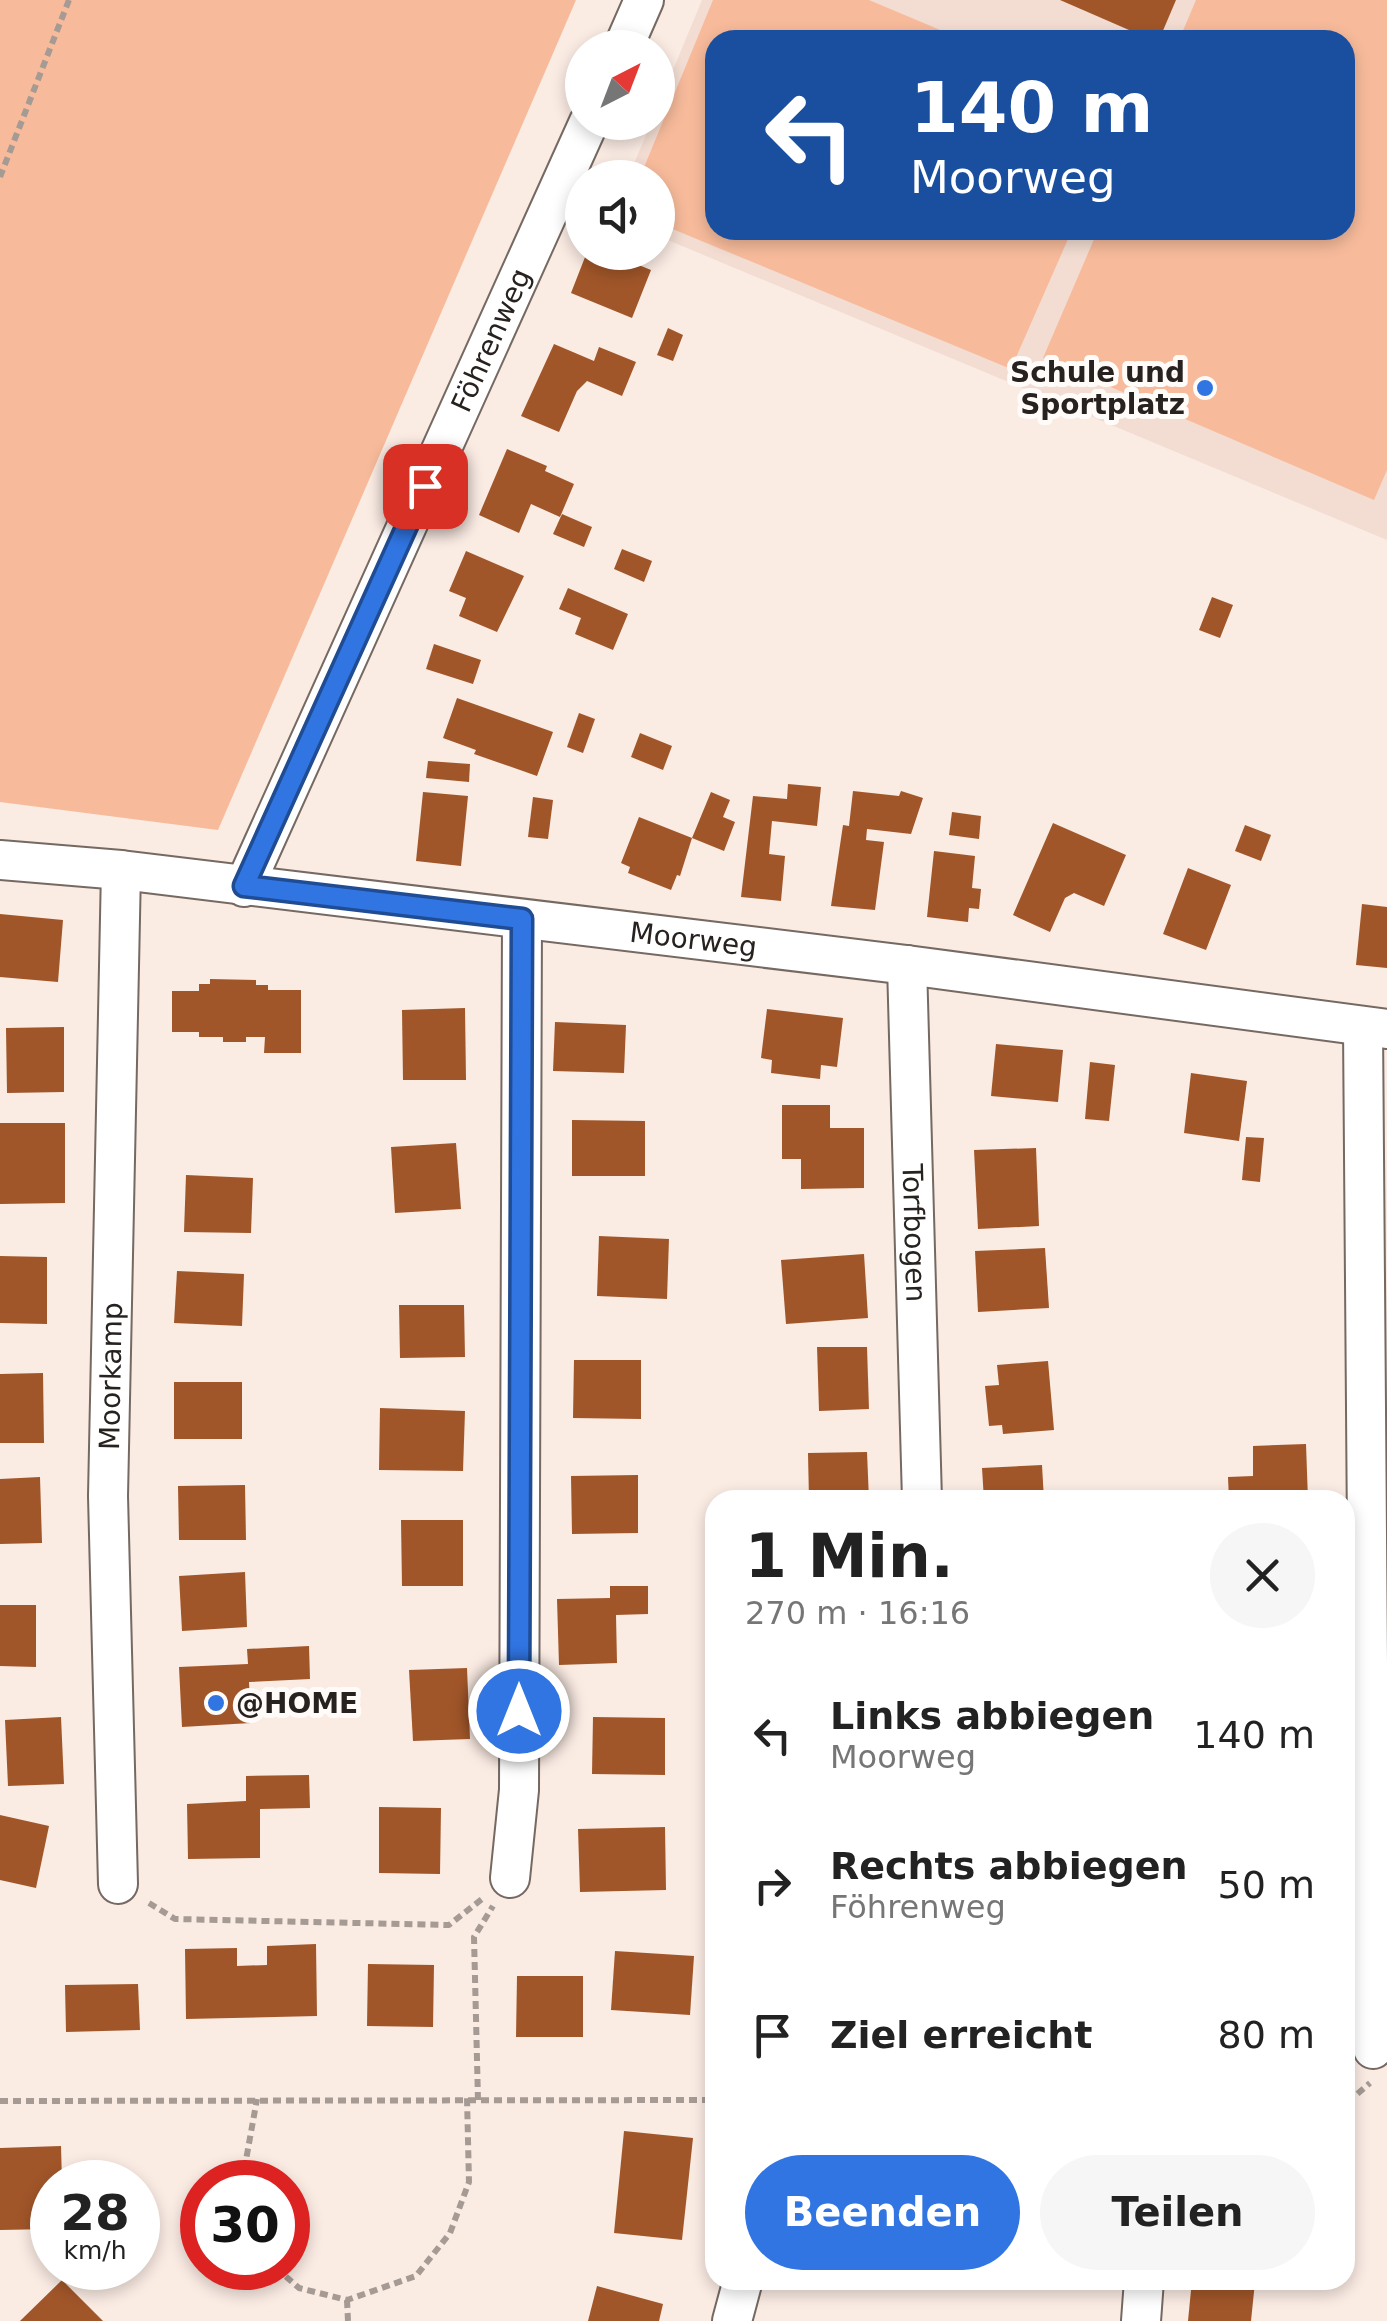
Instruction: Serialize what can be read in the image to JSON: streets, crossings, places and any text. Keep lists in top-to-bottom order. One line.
{"streets":{"street":["Föhrenweg","Moorweg","Torfbogen","Moorkamp"]},"crossings":[["Föhrenweg","Moorweg"],["Moorweg","Torfbogen"],["Moorweg","Moorkamp"]],"places":["Schule und Sportplatz","@HOME"],"north":"top right","page":{"turn":["140 m","Moorweg"],"heading":["1 Min.","270 m · 16:16"],"list":[{"name":"Links abbiegen","note":"Moorweg","value":"140 m"},{"name":"Rechts abbiegen","note":"Föhrenweg","value":"50 m"},{"name":"Ziel erreicht","value":"80 m"}],"buttons":["Beenden","Teilen"],"speed":"28 km/h","limit":"30"}}
